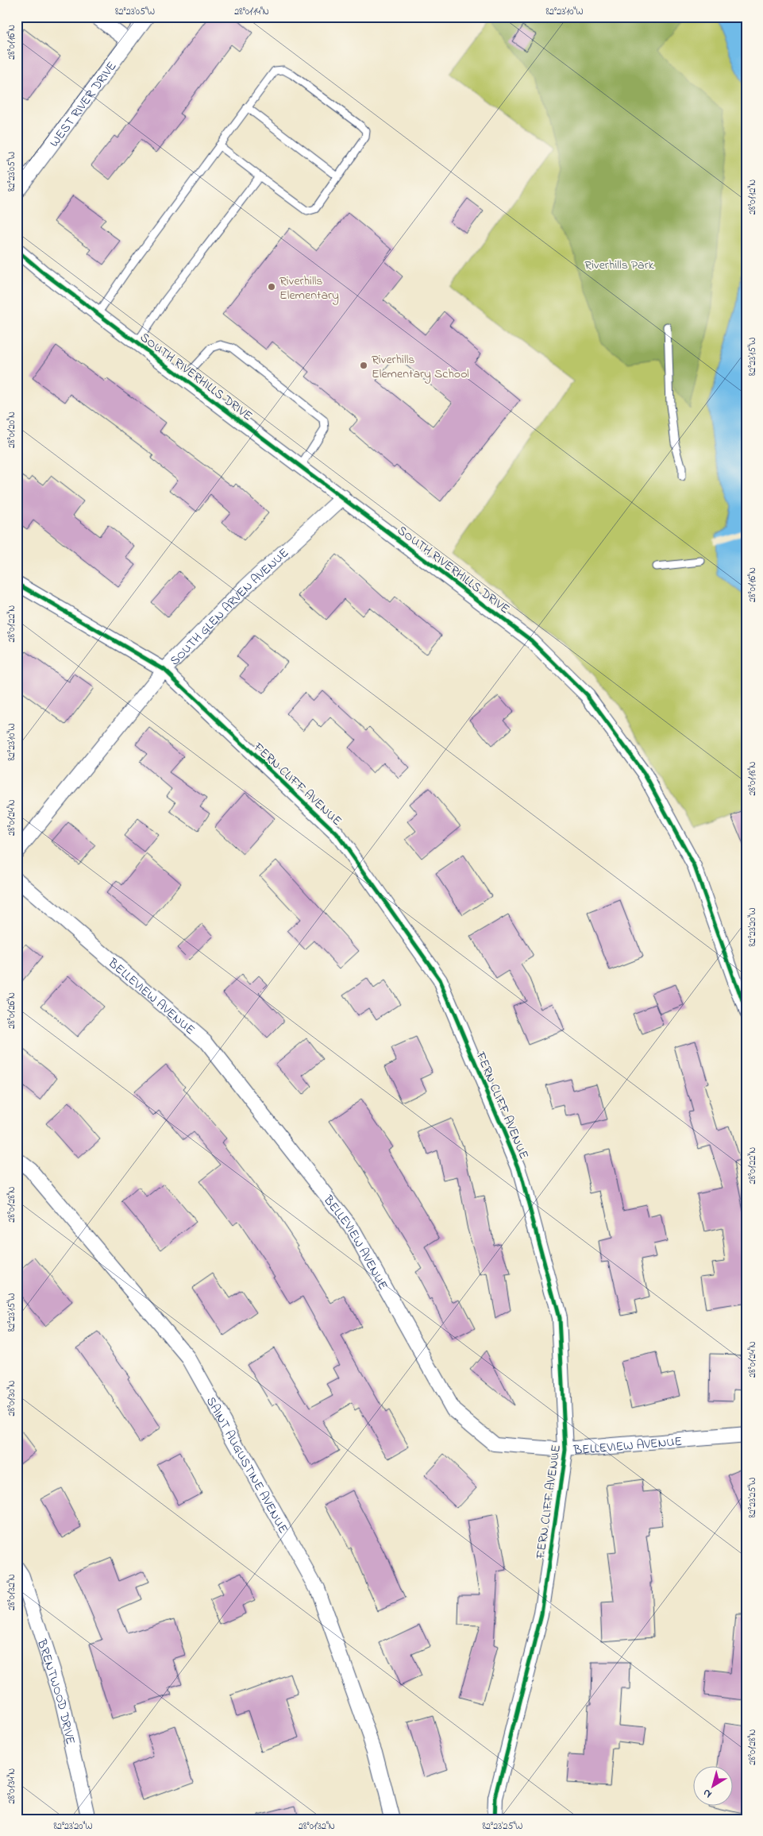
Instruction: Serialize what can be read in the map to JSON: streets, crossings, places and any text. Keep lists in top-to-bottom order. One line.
{"streets":{"street":["WEST RIVER DRIVE","SOUTH RIVERHILLS DRIVE","SOUTH GLEN ARVEN AVENUE","FERN CLIFF AVENUE","BELLEVIEW AVENUE","SAINT AUGUSTINE AVENUE","BRENTWOOD DRIVE"]},"crossings":[["SOUTH RIVERHILLS DRIVE","SOUTH GLEN ARVEN AVENUE"],["SOUTH GLEN ARVEN AVENUE","FERN CLIFF AVENUE"],["FERN CLIFF AVENUE","BELLEVIEW AVENUE"]],"parks":["Riverhills Park"],"places":["Riverhills Elementary","Riverhills Elementary School"],"north":"bottom left","coordinates":["82°23'05\"W","28°01'14\"N","82°23'10\"W","28°01'16\"N","28°01'12\"N","82°23'15\"W","28°01'20\"N","28°01'22\"N","28°01'18\"N","28°01'24\"N","82°23'20\"W","28°01'26\"N","28°01'28\"N","28°01'30\"N","82°23'25\"W","28°01'32\"N","28°01'34\"N"]}
